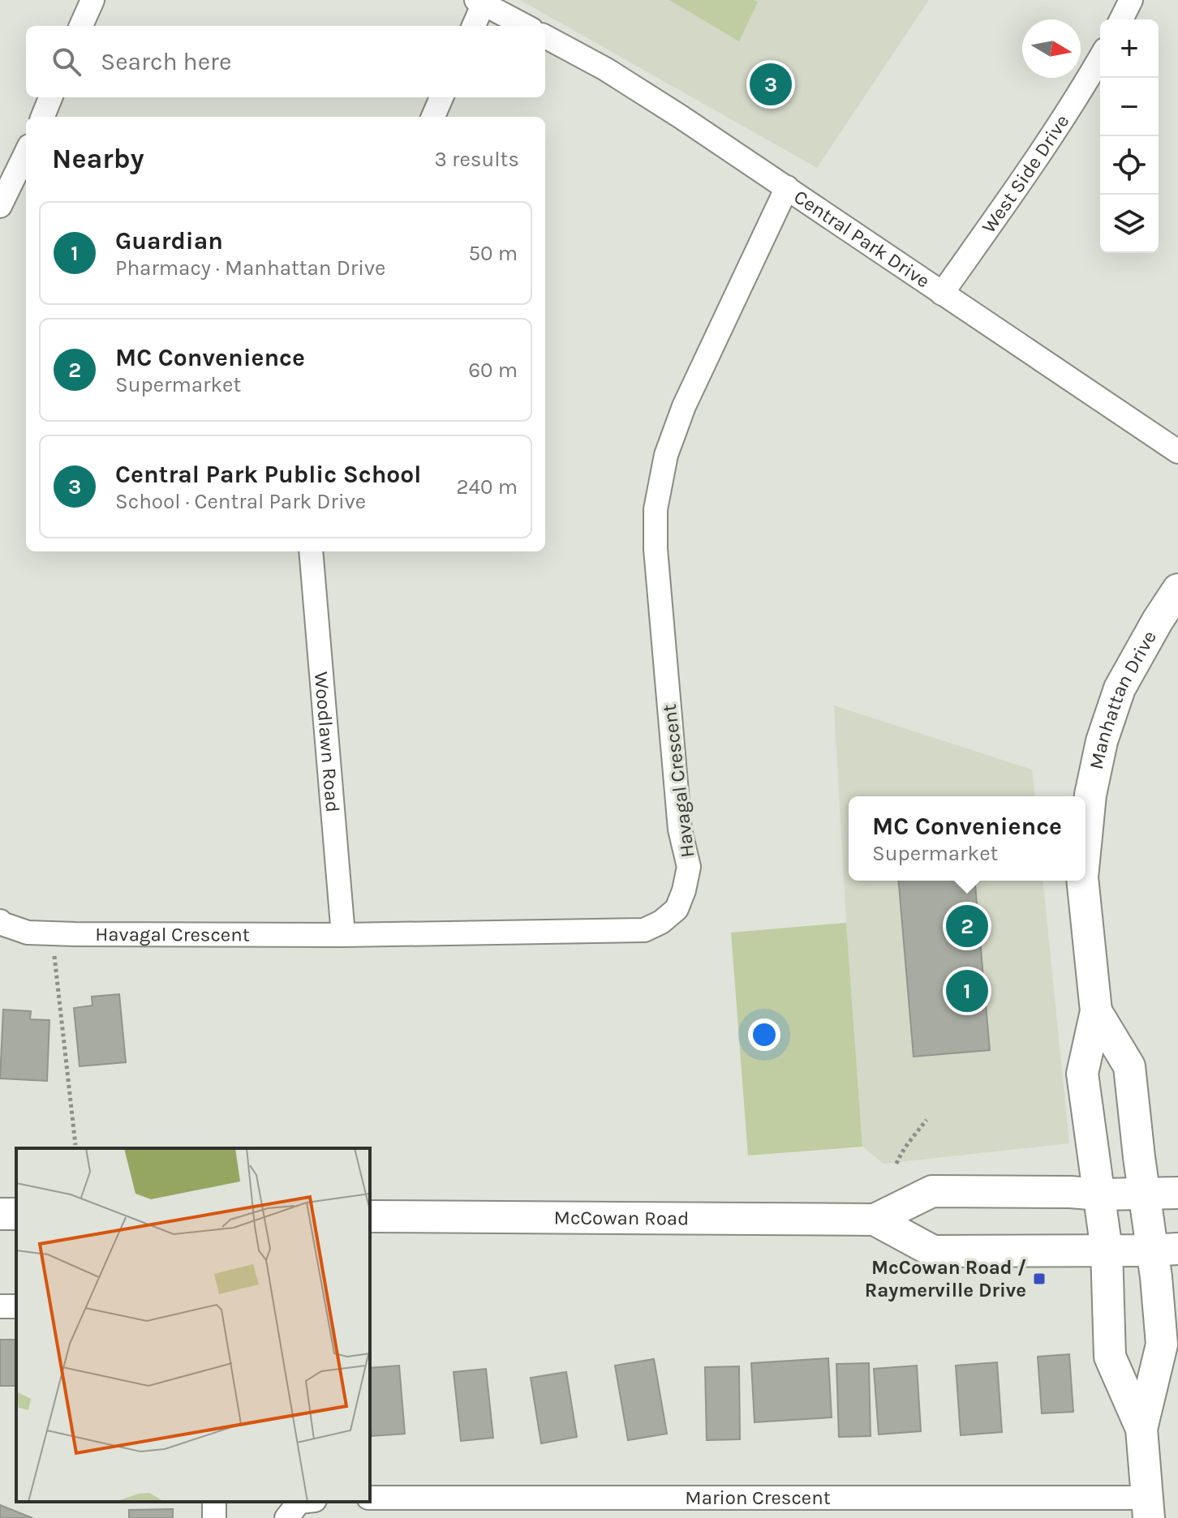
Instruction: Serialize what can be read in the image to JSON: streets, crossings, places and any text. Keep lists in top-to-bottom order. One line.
{"streets":{"street":["West Side Drive","Central Park Drive","Manhattan Drive","Woodlawn Road","Havagal Crescent","McCowan Road","Marion Crescent"]},"crossings":[["West Side Drive","Central Park Drive"],["Central Park Drive","Havagal Crescent"],["Manhattan Drive","McCowan Road"],["Woodlawn Road","Havagal Crescent"]],"places":{"transit":["McCowan Road / Raymerville Drive"]},"north":"right","page":{"map_buttons":["+","−"],"search":"Search here","pins":["3","2","1"],"heading":["Nearby","3 results"],"list":[{"mark":"1","name":"Guardian","note":"Pharmacy · Manhattan Drive","value":"50 m"},{"mark":"2","name":"MC Convenience","note":"Supermarket","value":"60 m"},{"mark":"3","name":"Central Park Public School","note":"School · Central Park Drive","value":"240 m"}],"popup":["MC Convenience","Supermarket"]}}
